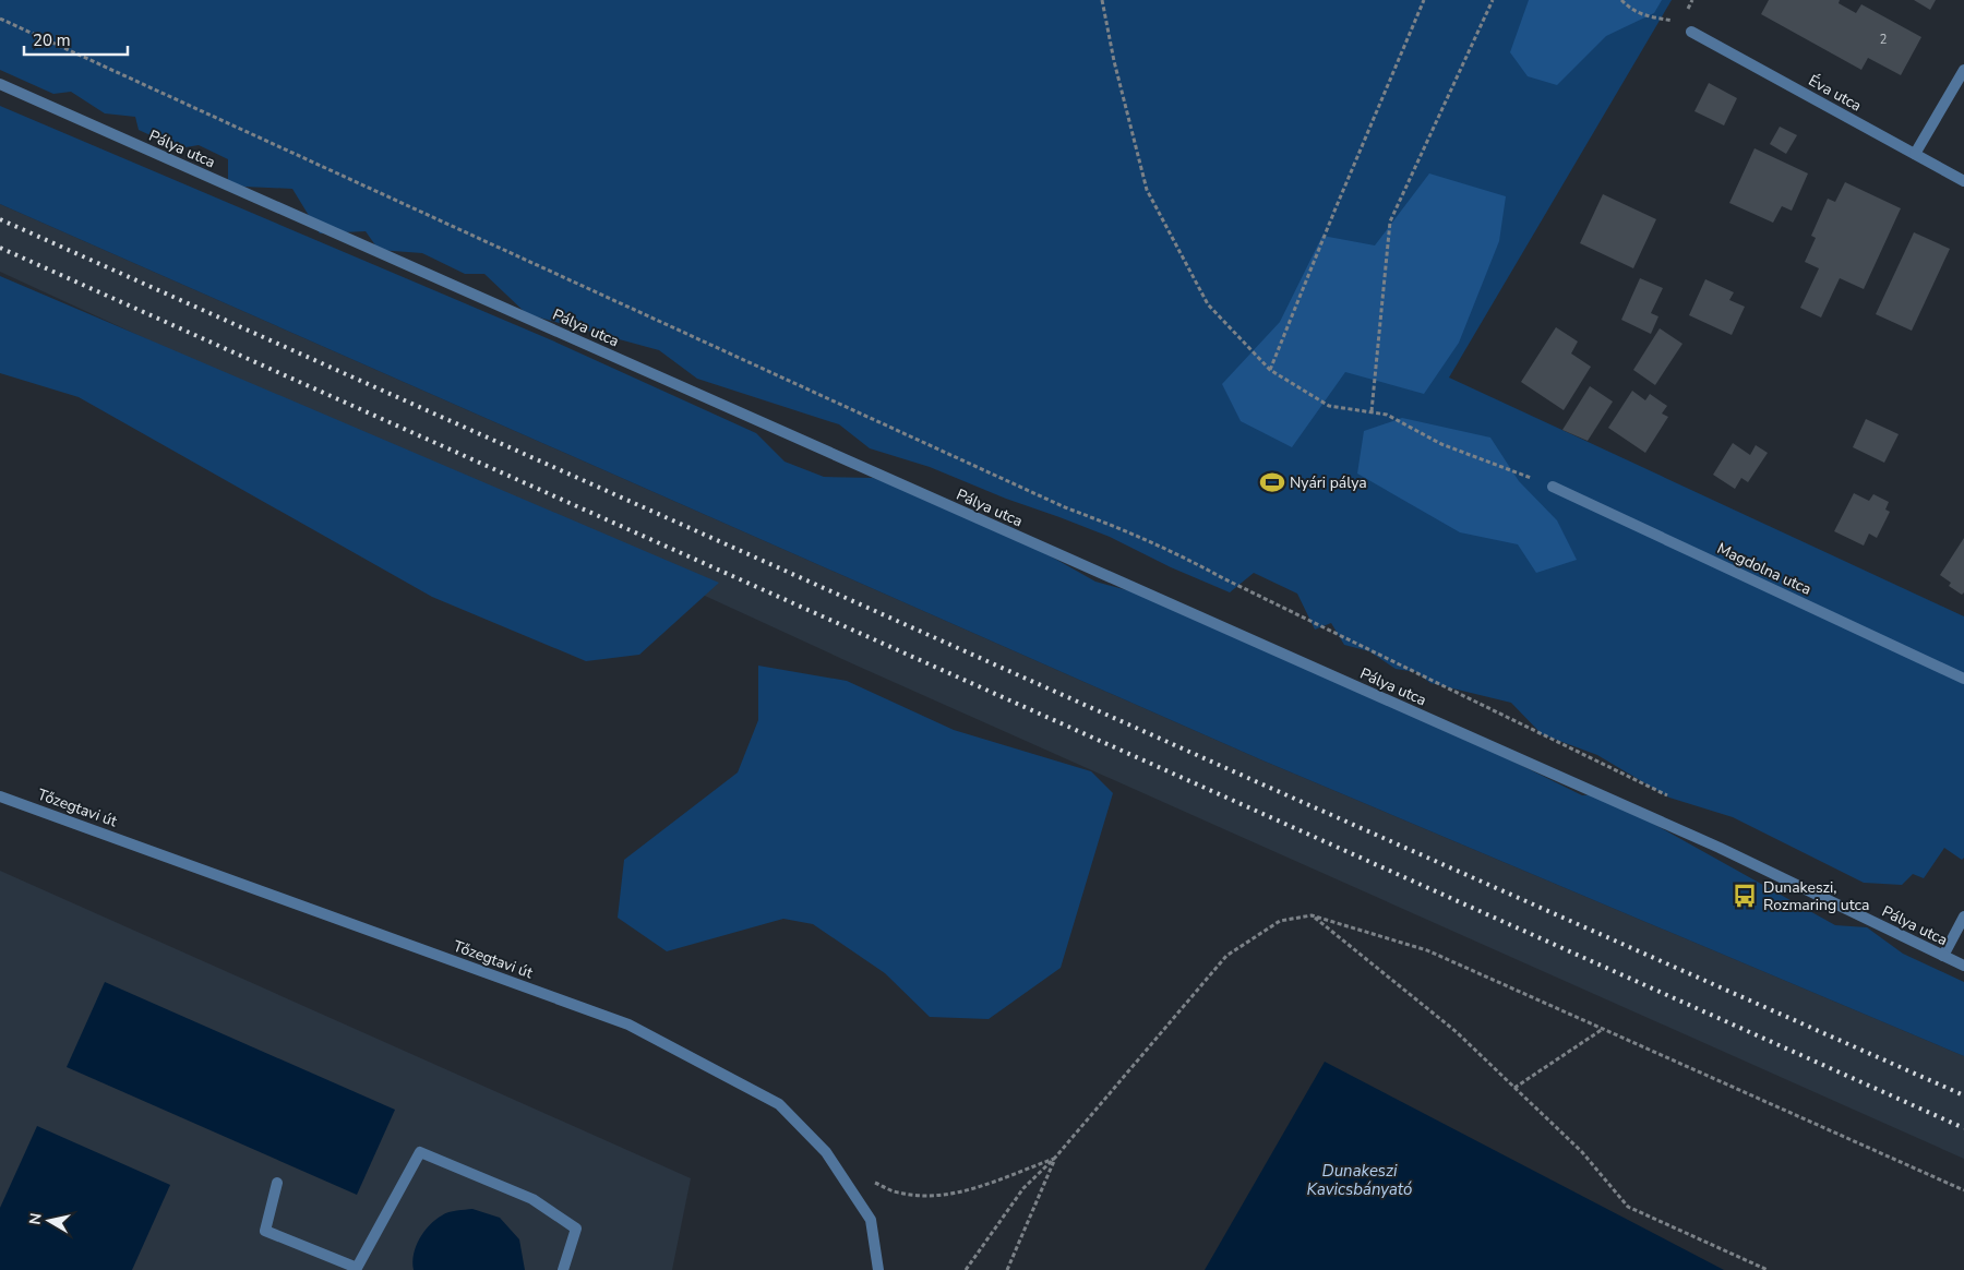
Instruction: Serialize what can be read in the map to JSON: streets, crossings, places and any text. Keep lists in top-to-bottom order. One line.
{"streets":{"street":["Éva utca","Pálya utca","Magdolna utca","Tőzegtavi út"]},"water":["Dunakeszi Kavicsbányató"],"places":{"sports":["Nyári pálya"],"bus stop":["Dunakeszi, Rozmaring utca"]},"house_numbers":["2"],"scale_bar":"20 m","north":"left"}
